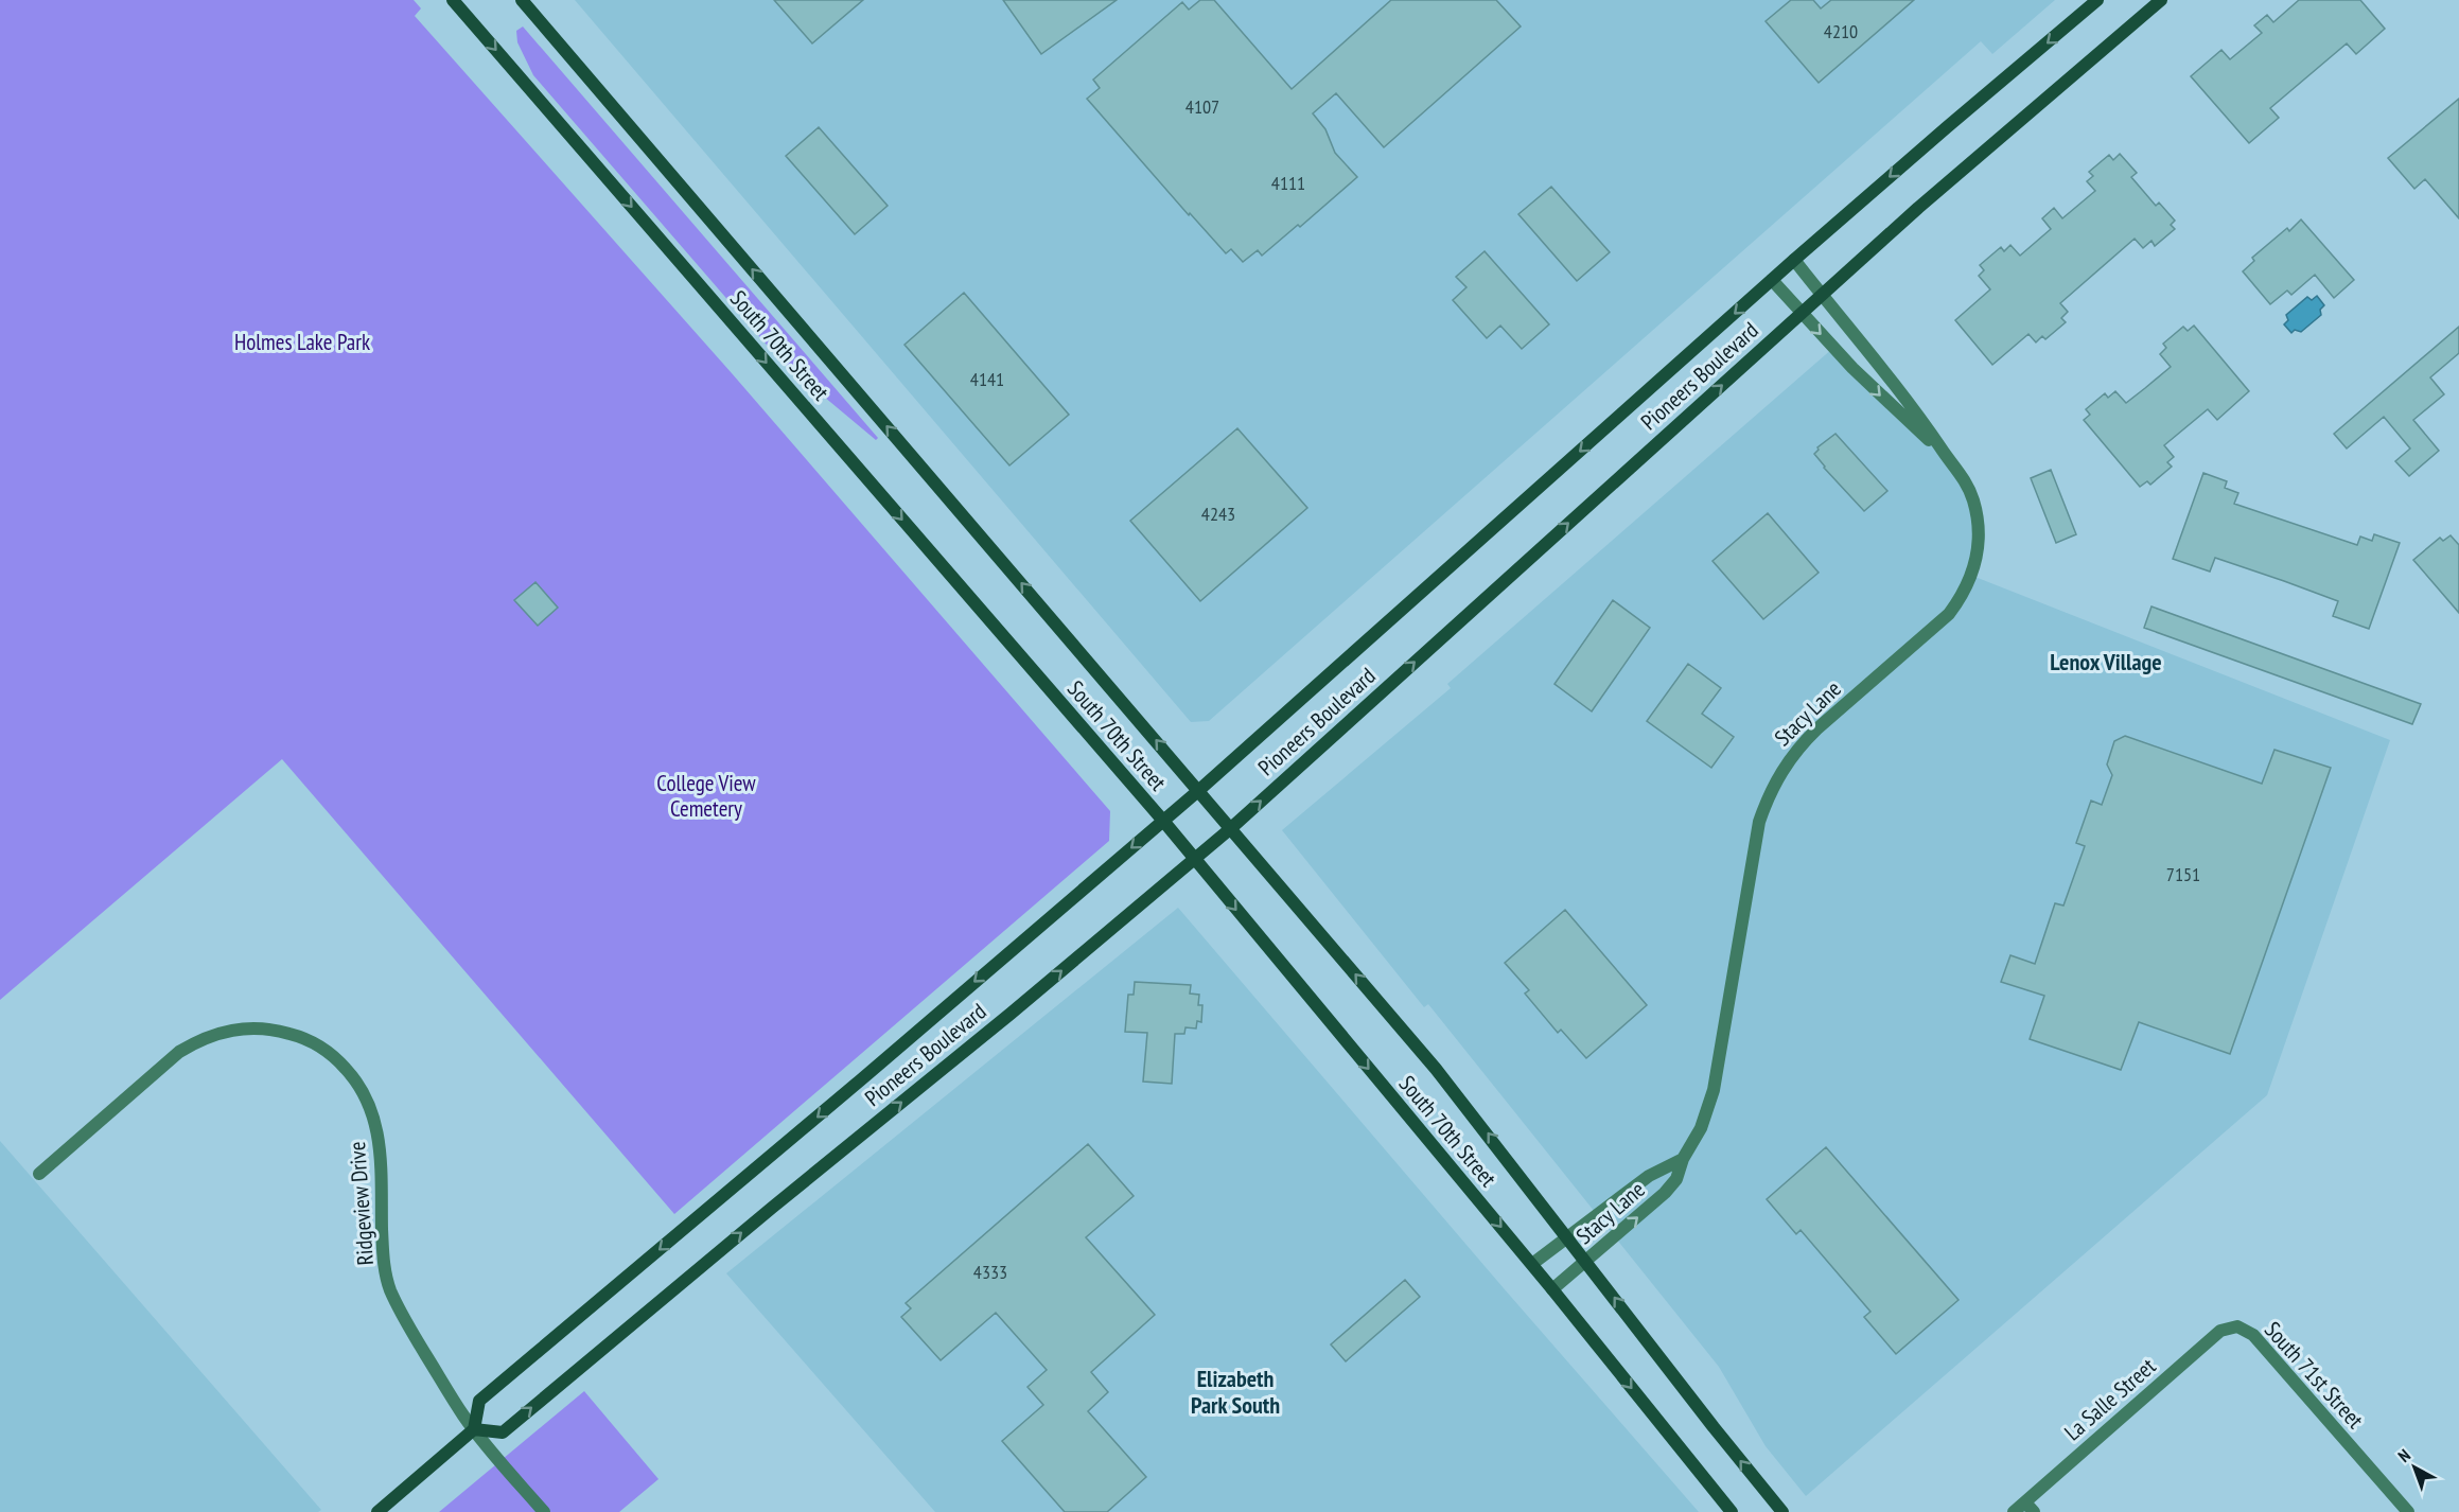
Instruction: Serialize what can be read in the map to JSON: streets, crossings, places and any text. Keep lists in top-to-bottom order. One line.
{"streets":{"main road":["South 70th Street","Pioneers Boulevard"],"street":["Stacy Lane","Ridgeview Drive","South 71st Street","La Salle Street"]},"crossings":[["South 70th Street","Pioneers Boulevard"],["South 70th Street","Stacy Lane"],["Pioneers Boulevard","Stacy Lane"],["Pioneers Boulevard","Ridgeview Drive"],["South 71st Street","La Salle Street"]],"districts":["Lenox Village","Elizabeth Park South"],"parks":["Holmes Lake Park","College View Cemetery"],"house_numbers":["4210","4107","4111","4141","4243","7151","4333"],"north":"top left"}
